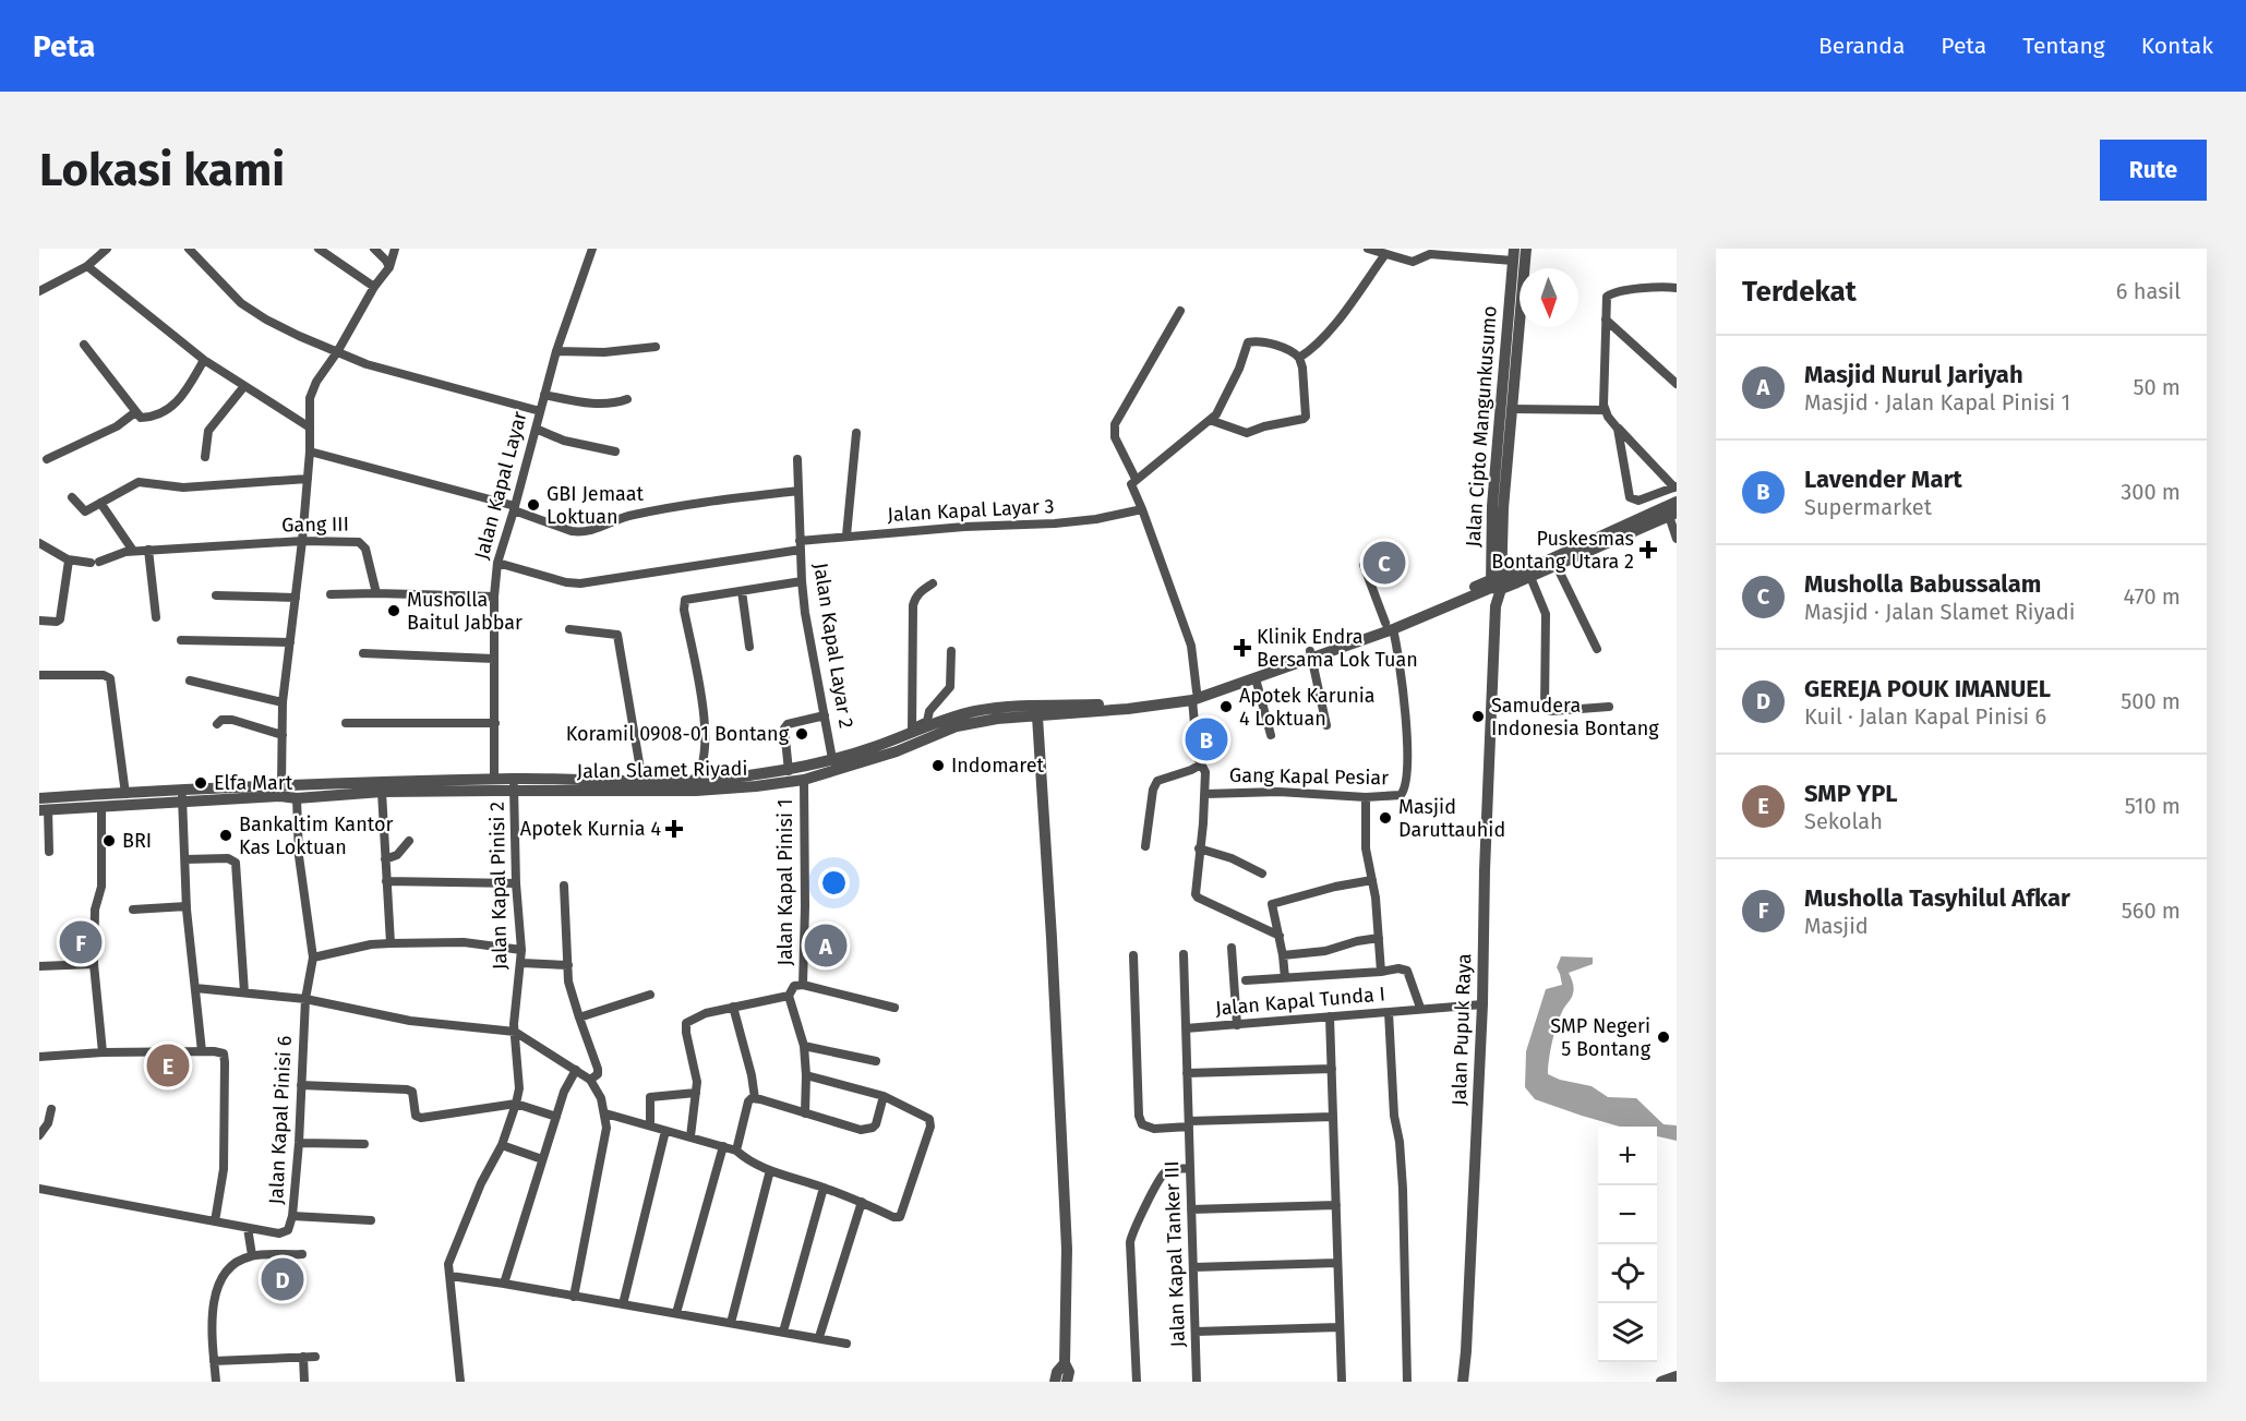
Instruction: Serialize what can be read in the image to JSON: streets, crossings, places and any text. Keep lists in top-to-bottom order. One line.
{"streets":{"street":["Jalan Cipto Mangunkusumo","Jalan Kapal Layar","Jalan Kapal Layar 3","Gang III","Jalan Kapal Layar 2","Jalan Slamet Riyadi","Gang Kapal Pesiar","Jalan Kapal Pinisi 1","Jalan Kapal Pinisi 2","Jalan Kapal Tunda I","Jalan Pupuk Raya","Jalan Kapal Pinisi 6","Jalan Kapal Tanker III"]},"crossings":[["Jalan Cipto Mangunkusumo","Jalan Slamet Riyadi"],["Jalan Cipto Mangunkusumo","Jalan Pupuk Raya"],["Jalan Kapal Layar","Jalan Kapal Layar 3"],["Jalan Kapal Layar","Jalan Slamet Riyadi"],["Jalan Kapal Layar 3","Jalan Kapal Layar 2"],["Jalan Kapal Layar 2","Jalan Slamet Riyadi"],["Jalan Slamet Riyadi","Gang Kapal Pesiar"],["Jalan Slamet Riyadi","Jalan Kapal Pinisi 1"],["Jalan Slamet Riyadi","Jalan Kapal Pinisi 2"],["Jalan Slamet Riyadi","Jalan Kapal Pinisi 6"],["Jalan Kapal Tunda I","Jalan Pupuk Raya"],["Jalan Kapal Tunda I","Jalan Kapal Tanker III"]],"places":{"other":["GBI Jemaat Loktuan","Musholla Baitul Jabbar","Apotek Karunia 4 Loktuan","Samudera Indonesia Bontang","Koramil 0908-01 Bontang","Indomaret","Elfa Mart","Masjid Daruttauhid","Bankaltim Kantor Kas Loktuan","BRI","SMP Negeri 5 Bontang"],"health":["Puskesmas Bontang Utara 2","Klinik Endra Bersama Lok Tuan","Apotek Kurnia 4"]},"north":"bottom","page":{"header":"Peta","nav":["Beranda","Peta","Tentang","Kontak"],"buttons":"Rute","title":"Lokasi kami","heading":["Terdekat","6 hasil"],"list":[{"mark":"A","name":"Masjid Nurul Jariyah","note":"Masjid · Jalan Kapal Pinisi 1","value":"50 m"},{"mark":"B","name":"Lavender Mart","note":"Supermarket","value":"300 m"},{"mark":"C","name":"Musholla Babussalam","note":"Masjid · Jalan Slamet Riyadi","value":"470 m"},{"mark":"D","name":"GEREJA POUK IMANUEL","note":"Kuil · Jalan Kapal Pinisi 6","value":"500 m"},{"mark":"E","name":"SMP YPL","note":"Sekolah","value":"510 m"},{"mark":"F","name":"Musholla Tasyhilul Afkar","note":"Masjid","value":"560 m"}],"pins":["C","B","F","A","E","D"],"map_buttons":["+","−"]}}
